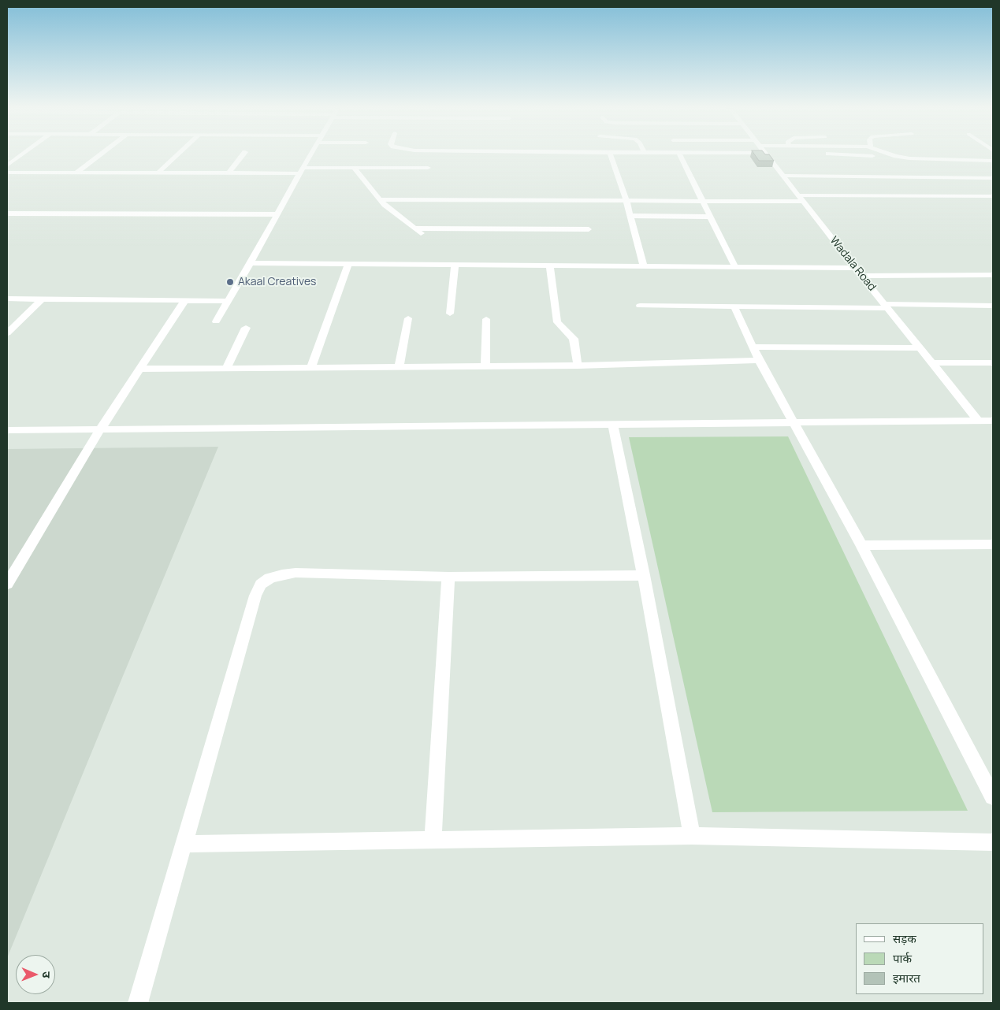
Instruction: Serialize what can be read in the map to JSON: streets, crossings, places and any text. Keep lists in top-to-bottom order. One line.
{"streets":{"street":["Wadala Road"]},"places":["Akaal Creatives"],"legend":["सड़क","पार्क","इमारत"],"north":"right"}
